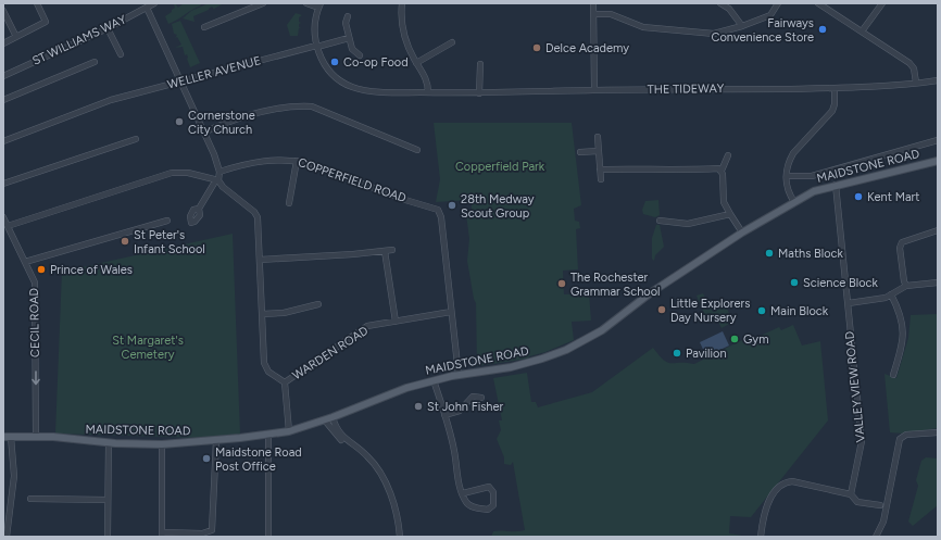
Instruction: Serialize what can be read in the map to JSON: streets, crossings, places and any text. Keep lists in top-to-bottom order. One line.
{"streets":{"main road":["MAIDSTONE ROAD"],"street":["ST WILLIAMS WAY","WELLER AVENUE","THE TIDEWAY","COPPERFIELD ROAD","CECIL ROAD","WARDEN ROAD","VALLEY VIEW ROAD"]},"crossings":[["WELLER AVENUE","THE TIDEWAY"],["MAIDSTONE ROAD","CECIL ROAD"],["MAIDSTONE ROAD","WARDEN ROAD"],["MAIDSTONE ROAD","VALLEY VIEW ROAD"],["COPPERFIELD ROAD","WARDEN ROAD"]],"one_way":["CECIL ROAD"],"parks":["Copperfield Park","St Margaret's Cemetery"],"places":["Fairways Convenience Store","Delce Academy","Co-op Food","Cornerstone City Church","Kent Mart","28th Medway Scout Group","St Peter's Infant School","Maths Block","Prince of Wales","Science Block","The Rochester Grammar School","Little Explorers Day Nursery","Main Block","Gym","Pavilion","St John Fisher","Maidstone Road Post Office"]}
